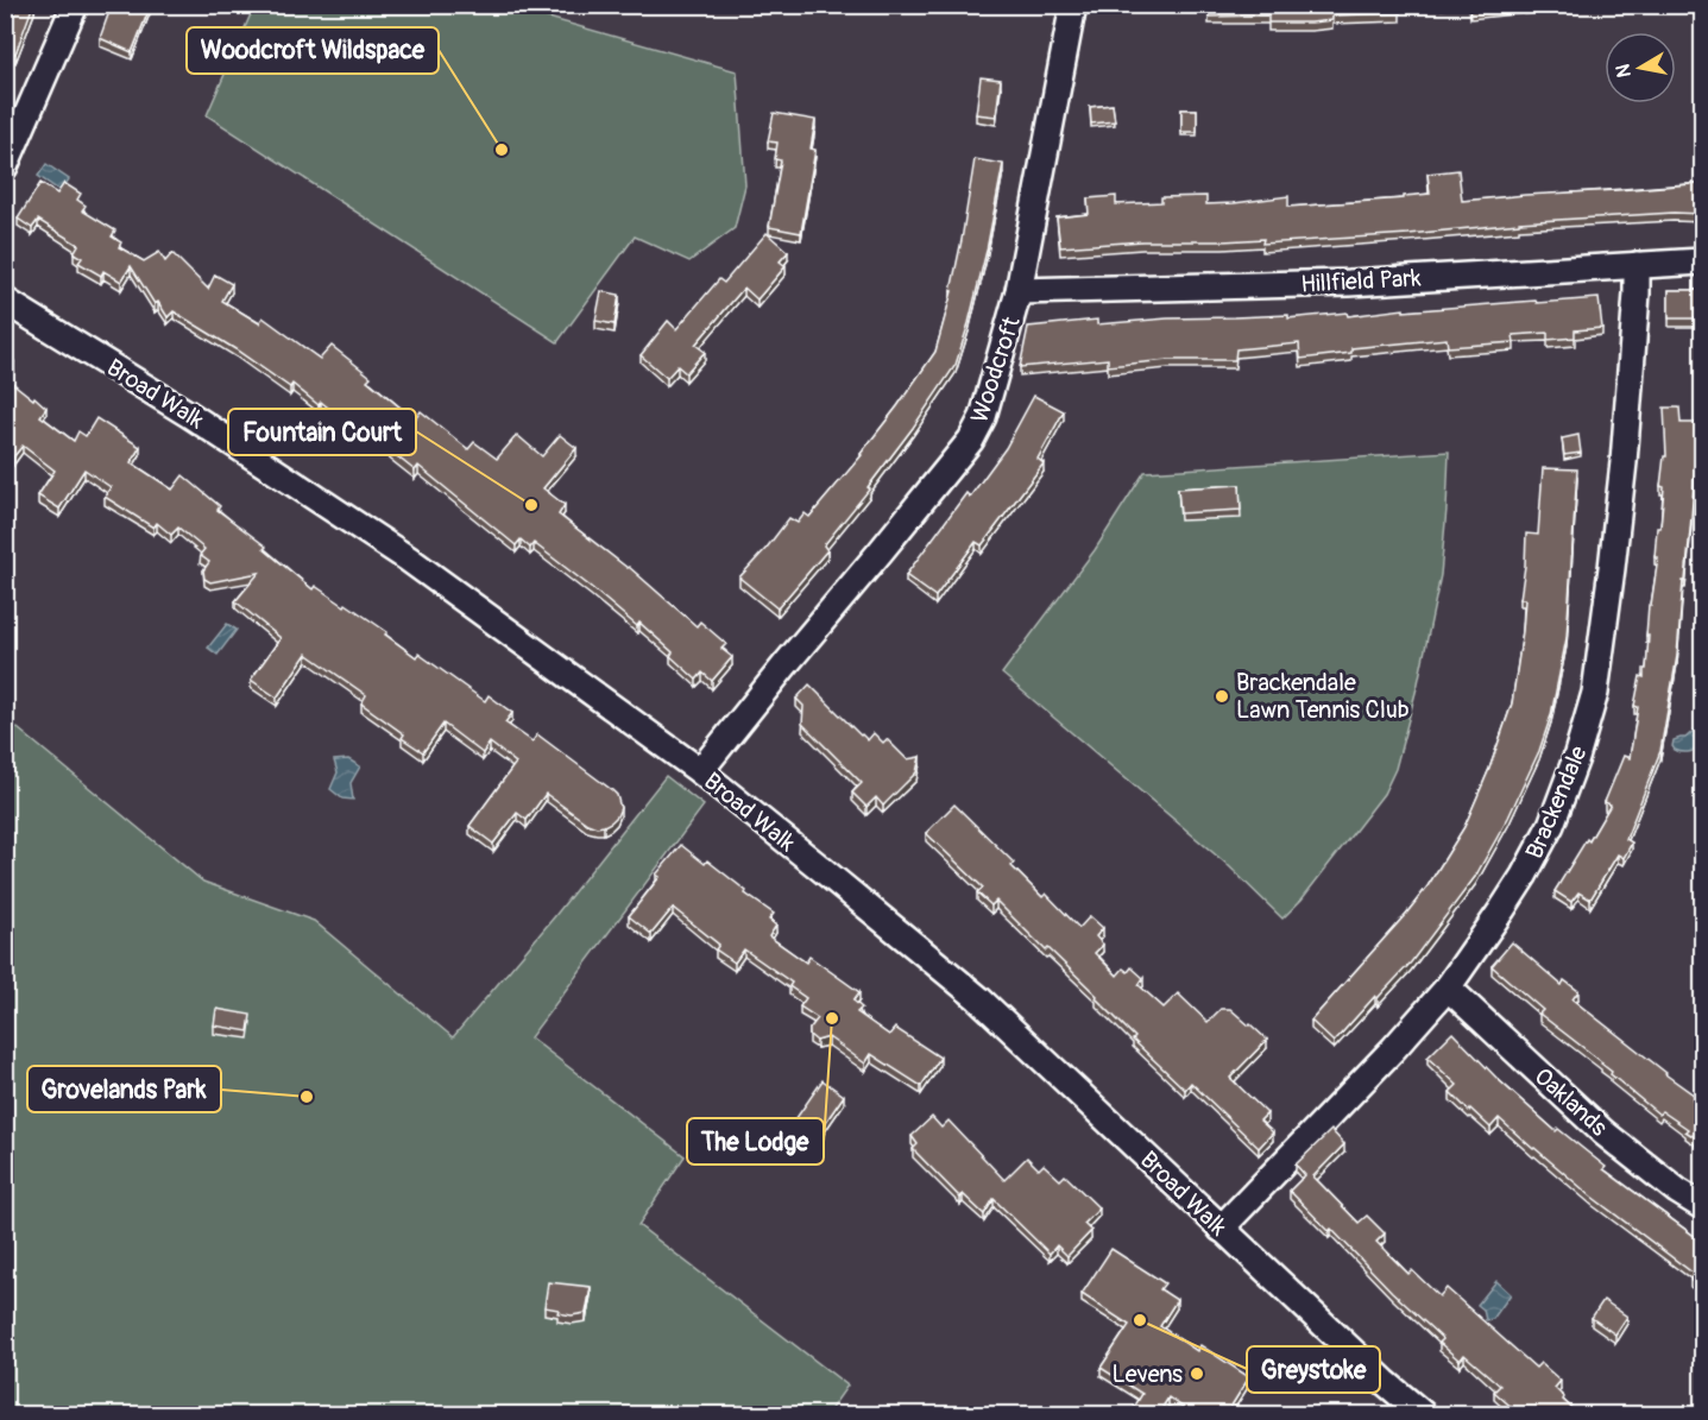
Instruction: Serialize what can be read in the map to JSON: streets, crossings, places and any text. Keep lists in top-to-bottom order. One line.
{"streets":{"street":["Hillfield Park","Woodcroft","Broad Walk","Brackendale","Oaklands"]},"crossings":[["Hillfield Park","Woodcroft"],["Hillfield Park","Brackendale"],["Woodcroft","Broad Walk"],["Broad Walk","Brackendale"],["Brackendale","Oaklands"]],"places":["Woodcroft Wildspace","Fountain Court","Brackendale Lawn Tennis Club","The Lodge","Grovelands Park","Greystoke","Levens"],"north":"left"}
